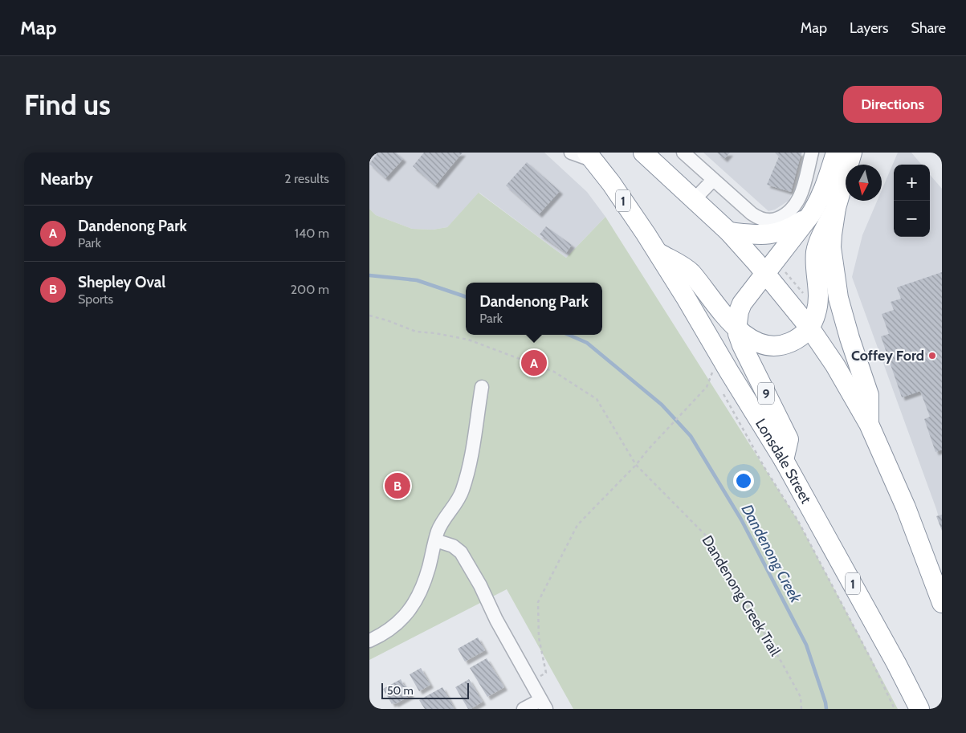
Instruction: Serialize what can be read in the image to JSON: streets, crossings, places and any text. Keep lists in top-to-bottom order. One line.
{"streets":{"highway":["1","9","Lonsdale Street"],"path":["Dandenong Creek Trail"]},"crossings":[["9","Lonsdale Street"]],"water":["Dandenong Creek"],"places":["Coffey Ford"],"scale_bar":"50 m","north":"bottom","page":{"header":"Map","nav":["Map","Layers","Share"],"buttons":"Directions","title":"Find us","heading":["Nearby","2 results"],"map_buttons":["+","−"],"list":[{"mark":"A","name":"Dandenong Park","note":"Park","value":"140 m"},{"mark":"B","name":"Shepley Oval","note":"Sports","value":"200 m"}],"popup":["Dandenong Park","Park"],"pins":["A","B"],"scale":"50 m"}}
